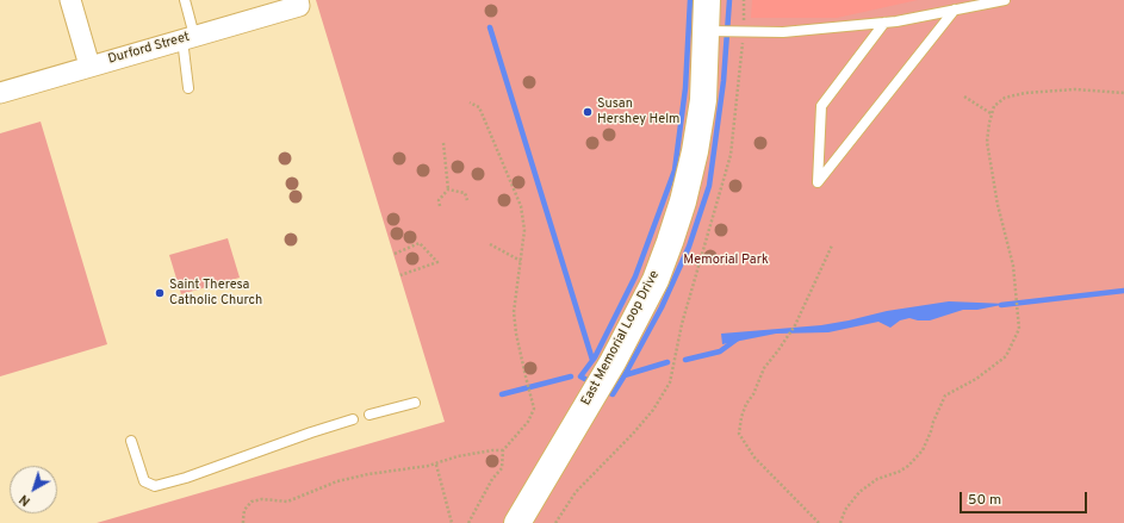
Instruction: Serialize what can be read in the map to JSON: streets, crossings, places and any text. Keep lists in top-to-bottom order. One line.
{"streets":{"street":["Durford Street","East Memorial Loop Drive"]},"parks":["Memorial Park"],"places":["Susan Hershey Helm","Saint Theresa Catholic Church"],"scale_bar":"50 m","north":"bottom left"}
